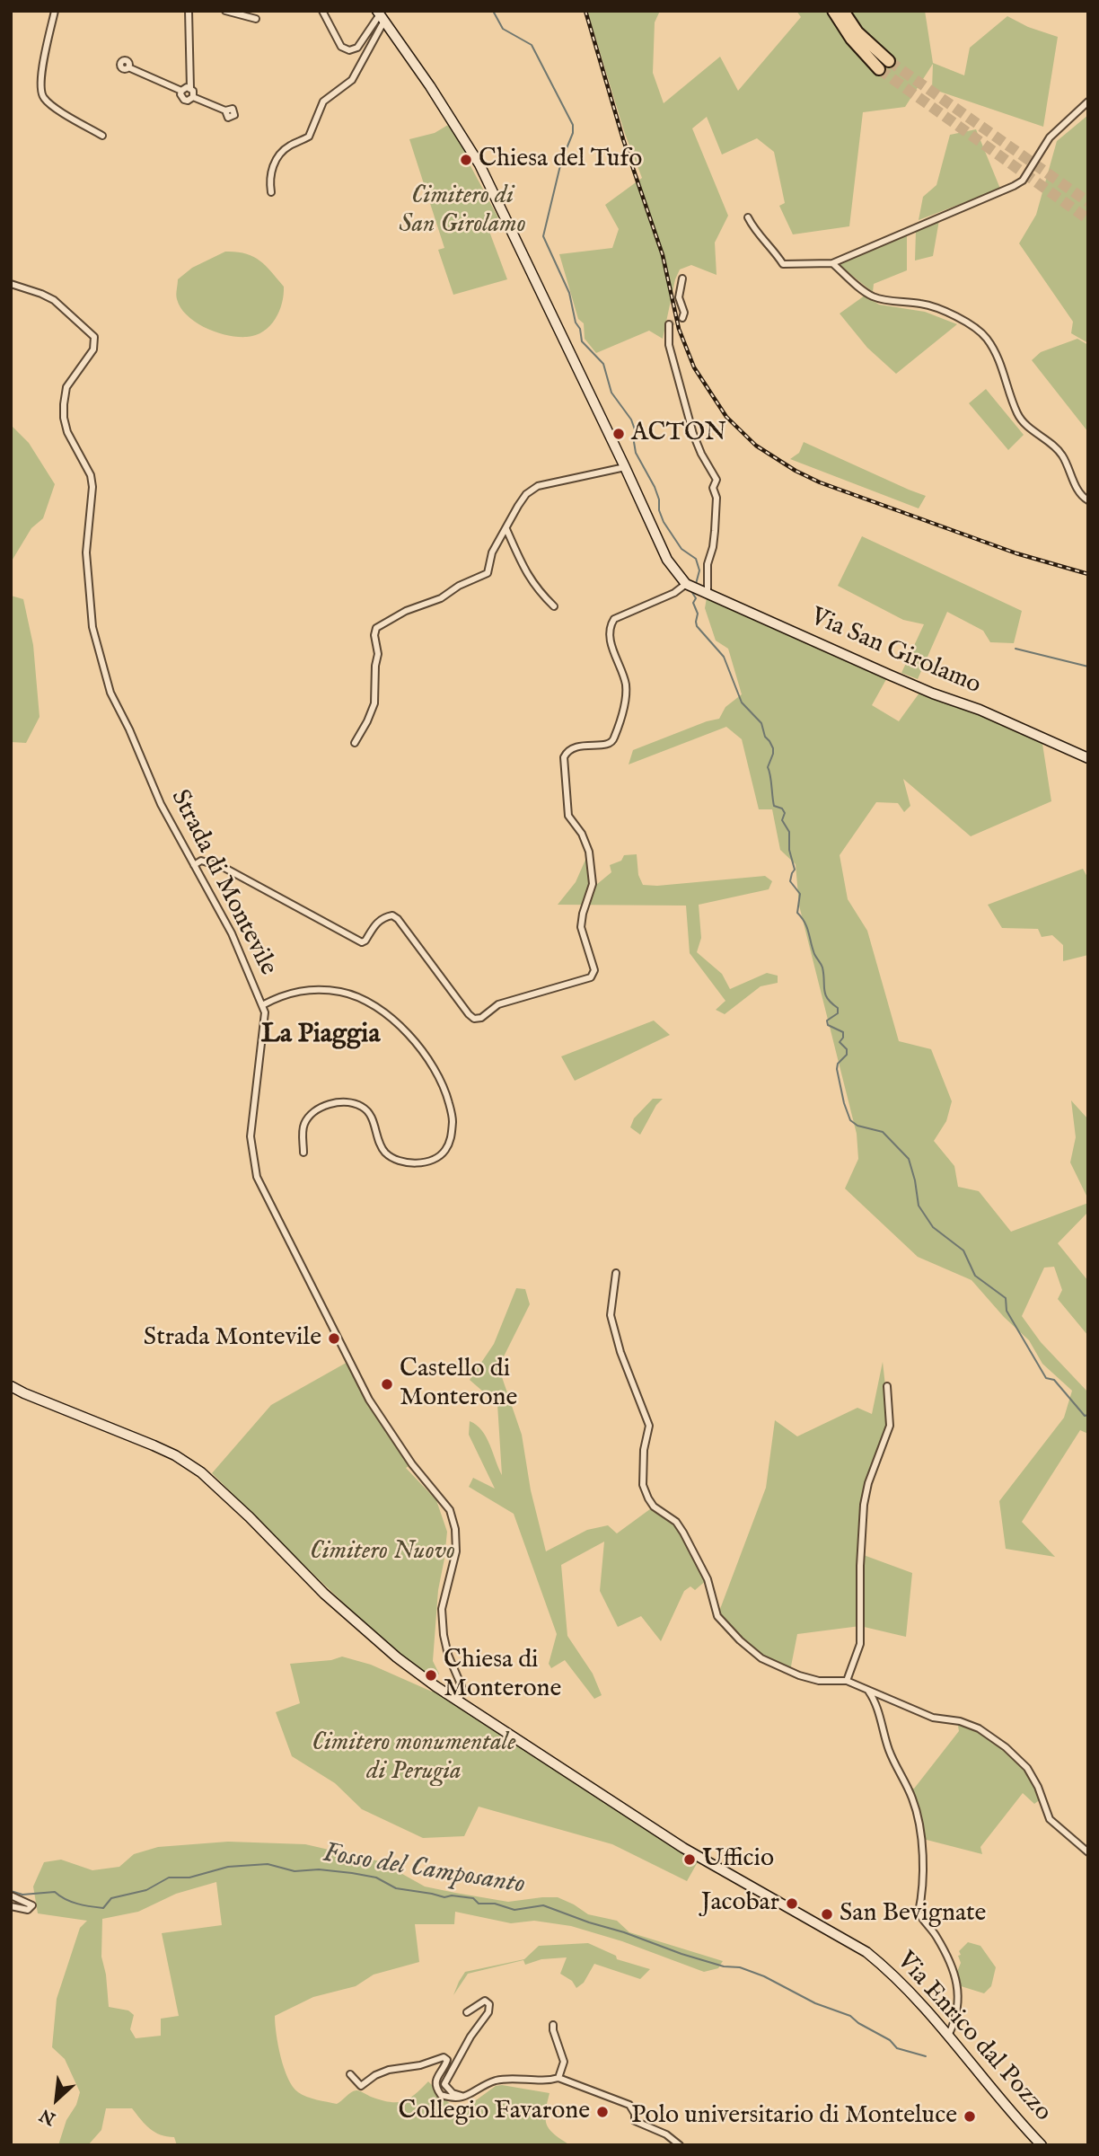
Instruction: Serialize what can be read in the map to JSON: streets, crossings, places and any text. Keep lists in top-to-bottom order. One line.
{"streets":{"street":["Via San Girolamo","Strada di Montevile","Via Enrico dal Pozzo"]},"crossings":[["Strada di Montevile","Via Enrico dal Pozzo"]],"districts":["La Piaggia"],"water":["Fosso del Camposanto"],"parks":["Cimitero di San Girolamo","Cimitero Nuovo","Cimitero monumentale di Perugia"],"places":["Chiesa del Tufo","ACTON","Strada Montevile","Castello di Monterone","Chiesa di Monterone","Ufficio","Jacobar","San Bevignate","Collegio Favarone","Polo universitario di Monteluce"],"north":"bottom left"}
